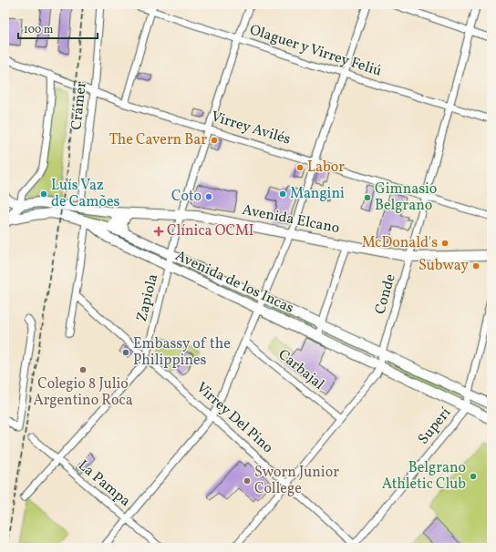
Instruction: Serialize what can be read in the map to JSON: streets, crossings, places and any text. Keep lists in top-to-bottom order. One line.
{"streets":{"main road":["Avenida Elcano","Avenida de los Incas"],"street":["Olaguer y Virrey Feliú","Crámer","Virrey Avilés","Conde","Zapiola","Carbajal","Virrey Del Pino","Superí","La Pampa"]},"crossings":[["Olaguer y Virrey Feliú","Conde"],["Olaguer y Virrey Feliú","Zapiola"],["Crámer","Virrey Avilés"],["Crámer","Avenida Elcano"],["Virrey Avilés","Conde"],["Virrey Avilés","Zapiola"],["Avenida Elcano","Conde"],["Avenida Elcano","Zapiola"],["Avenida de los Incas","Conde"],["Avenida de los Incas","Zapiola"],["Avenida de los Incas","Superí"],["Conde","Carbajal"],["Conde","Virrey Del Pino"],["Zapiola","Virrey Del Pino"],["Zapiola","La Pampa"],["Virrey Del Pino","Superí"]],"places":{"other":["The Cavern Bar","Labor","Luís Vaz de Camões","Mangini","Coto","Gimnasio Belgrano","McDonald's","Subway","Embassy of the Philippines","Colegio 8 Julio Argentino Roca","Belgrano Athletic Club","Sworn Junior College"],"health":["Clínica OCMI"]},"scale_bar":"100 m"}
